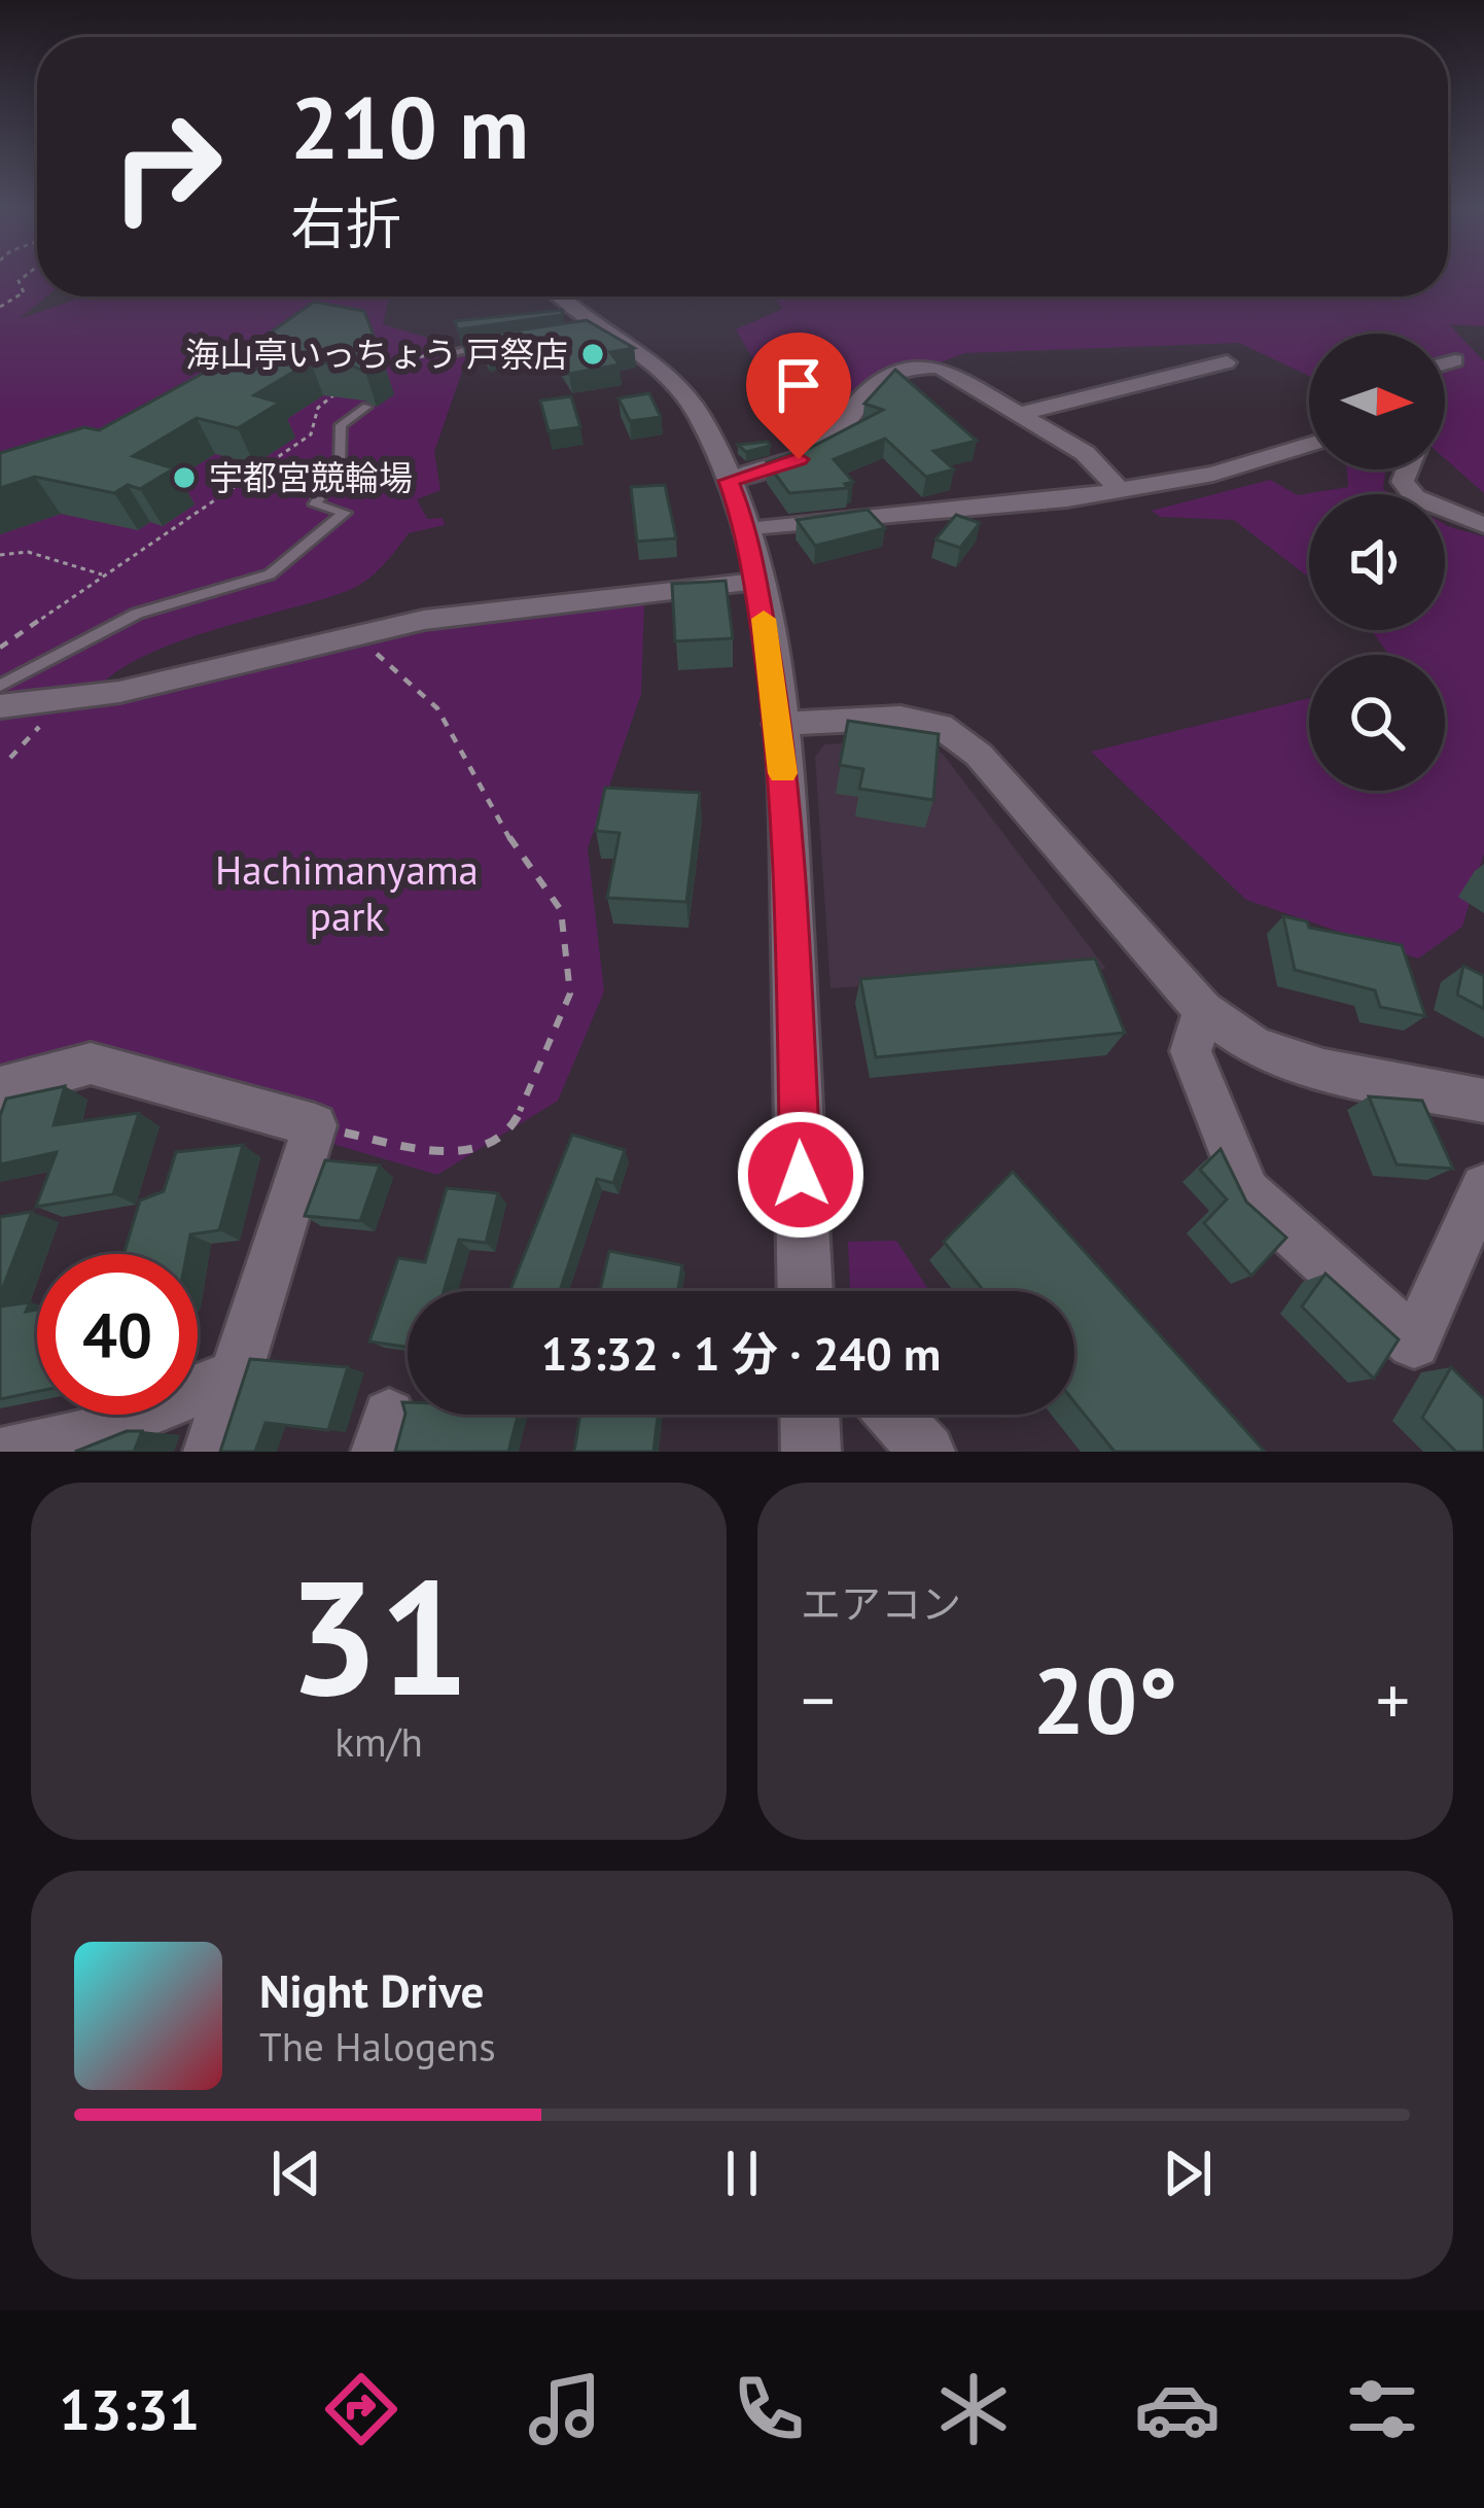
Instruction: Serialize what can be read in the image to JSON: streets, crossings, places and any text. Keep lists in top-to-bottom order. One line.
{"parks":["Hachimanyama park"],"places":["海山亭いっちょう 戸祭店","宇都宮競輪場"],"north":"right","page":{"turn":["210 m","右折"],"limit":"40","trip":"13:32 · 1 分 · 240 m","tile":[["31","km/h"],"エアコン"],"heat":["−","20°","+"],"song":["Night Drive","The Halogens"],"tabs":"13:31"}}
